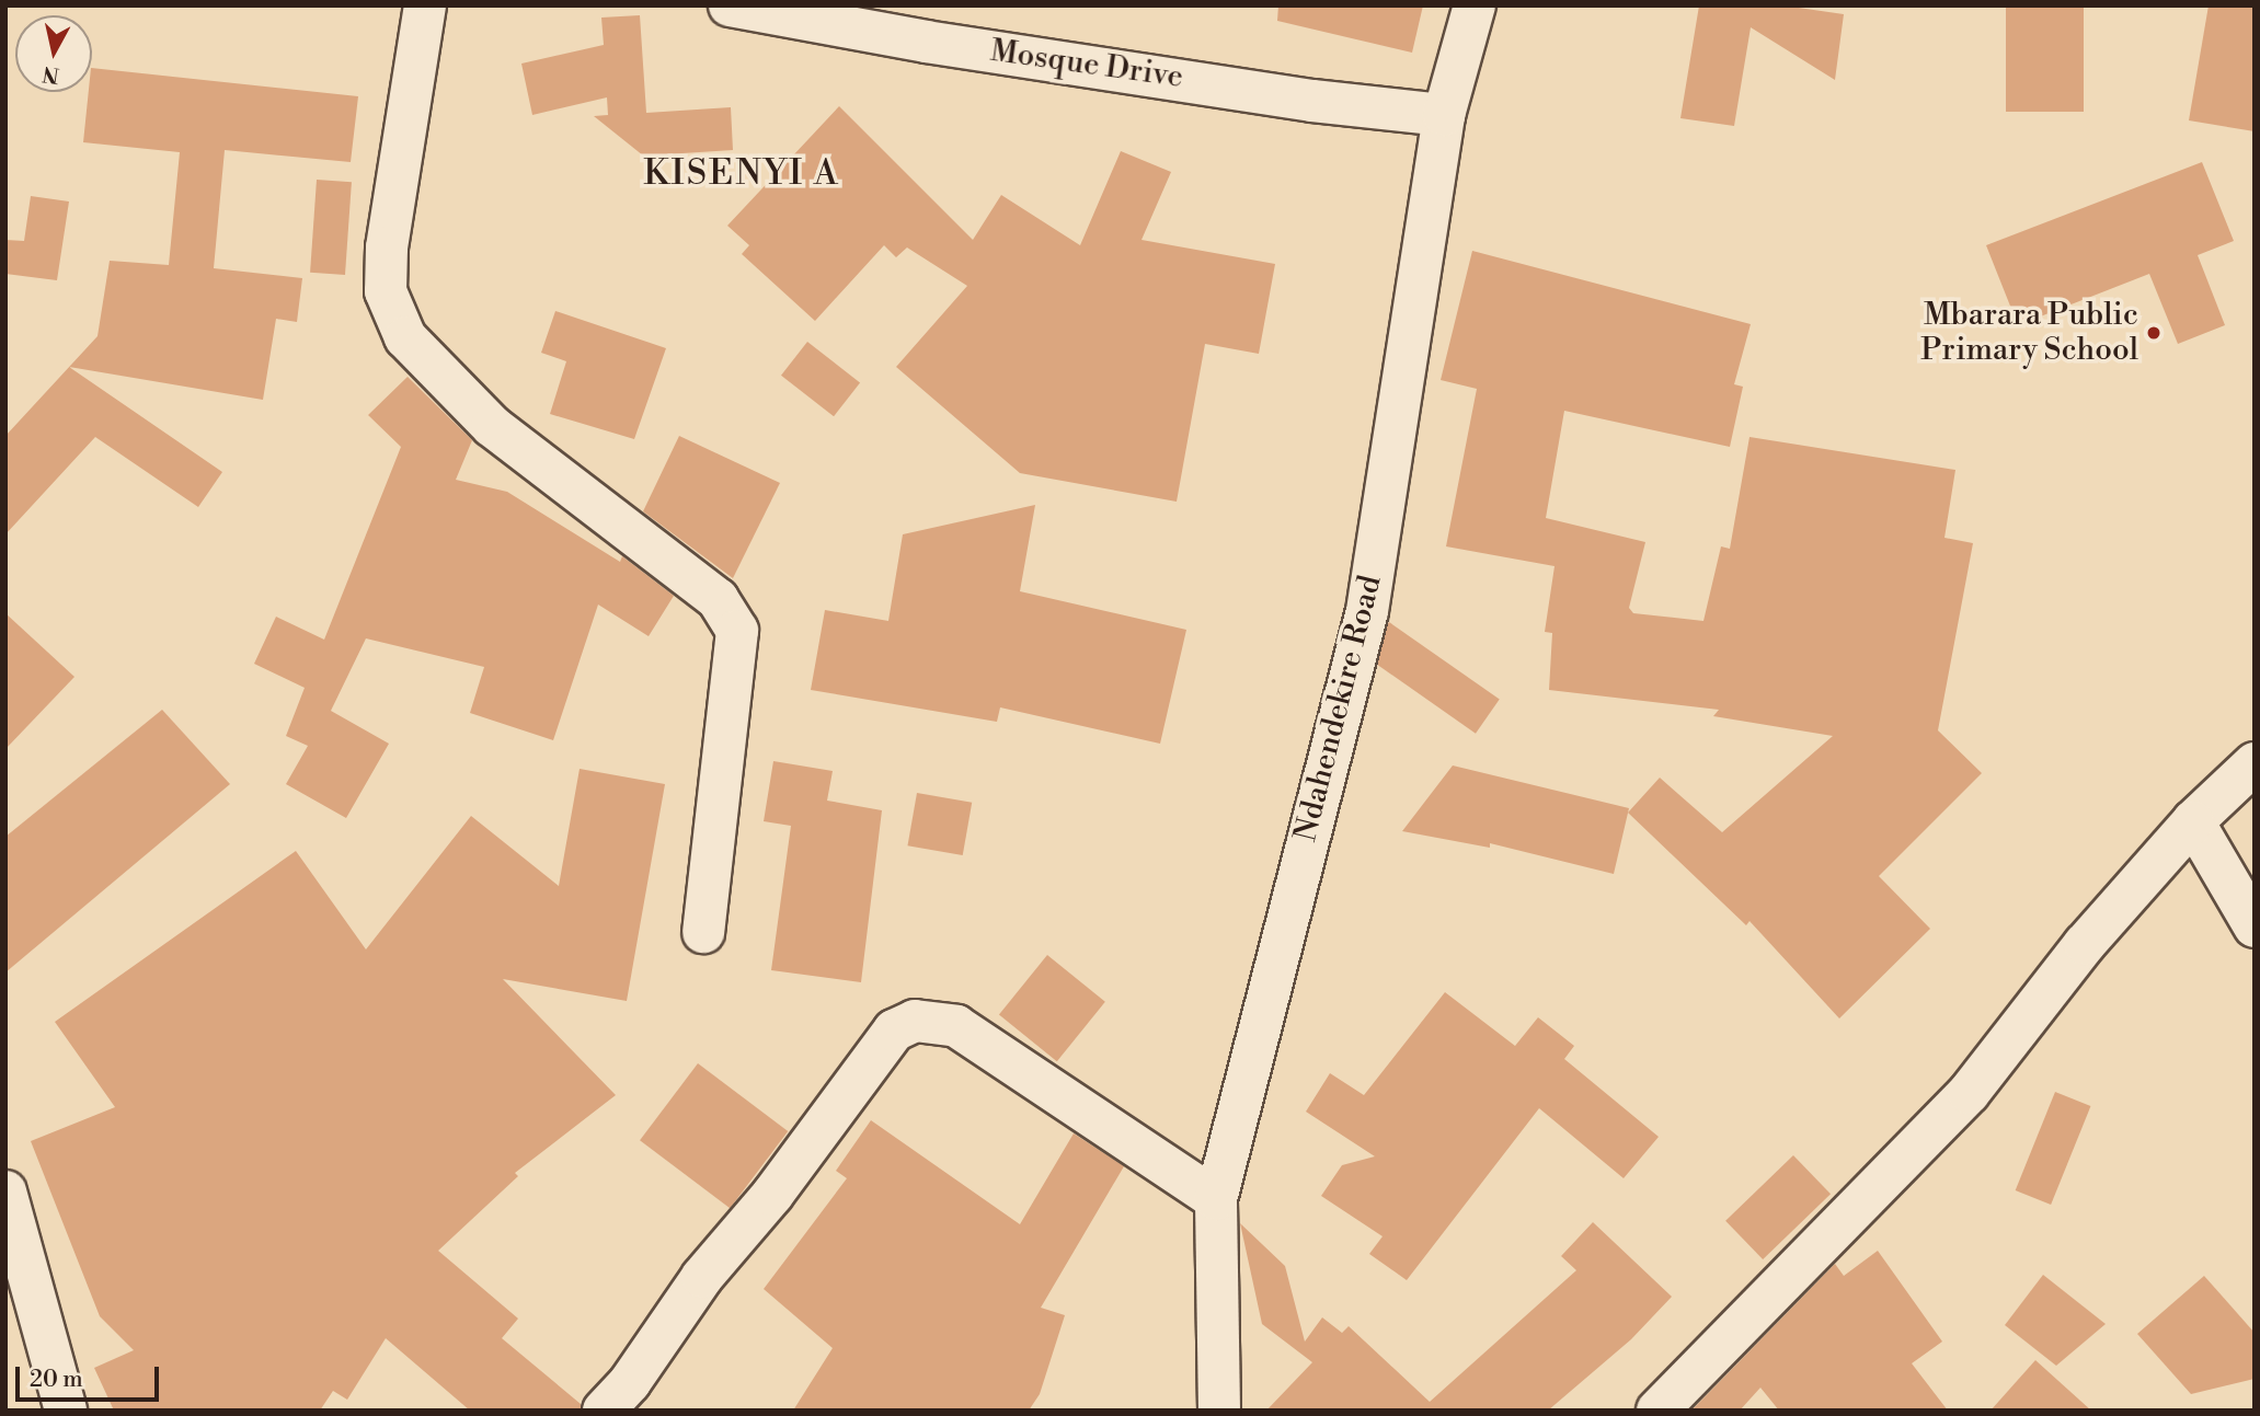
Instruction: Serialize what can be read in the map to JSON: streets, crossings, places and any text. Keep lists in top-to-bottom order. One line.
{"streets":{"street":["Mosque Drive","Ndahendekire Road"]},"crossings":[["Mosque Drive","Ndahendekire Road"]],"districts":["KISENYI A"],"places":["Mbarara Public Primary School"],"scale_bar":"20 m","north":"bottom"}
